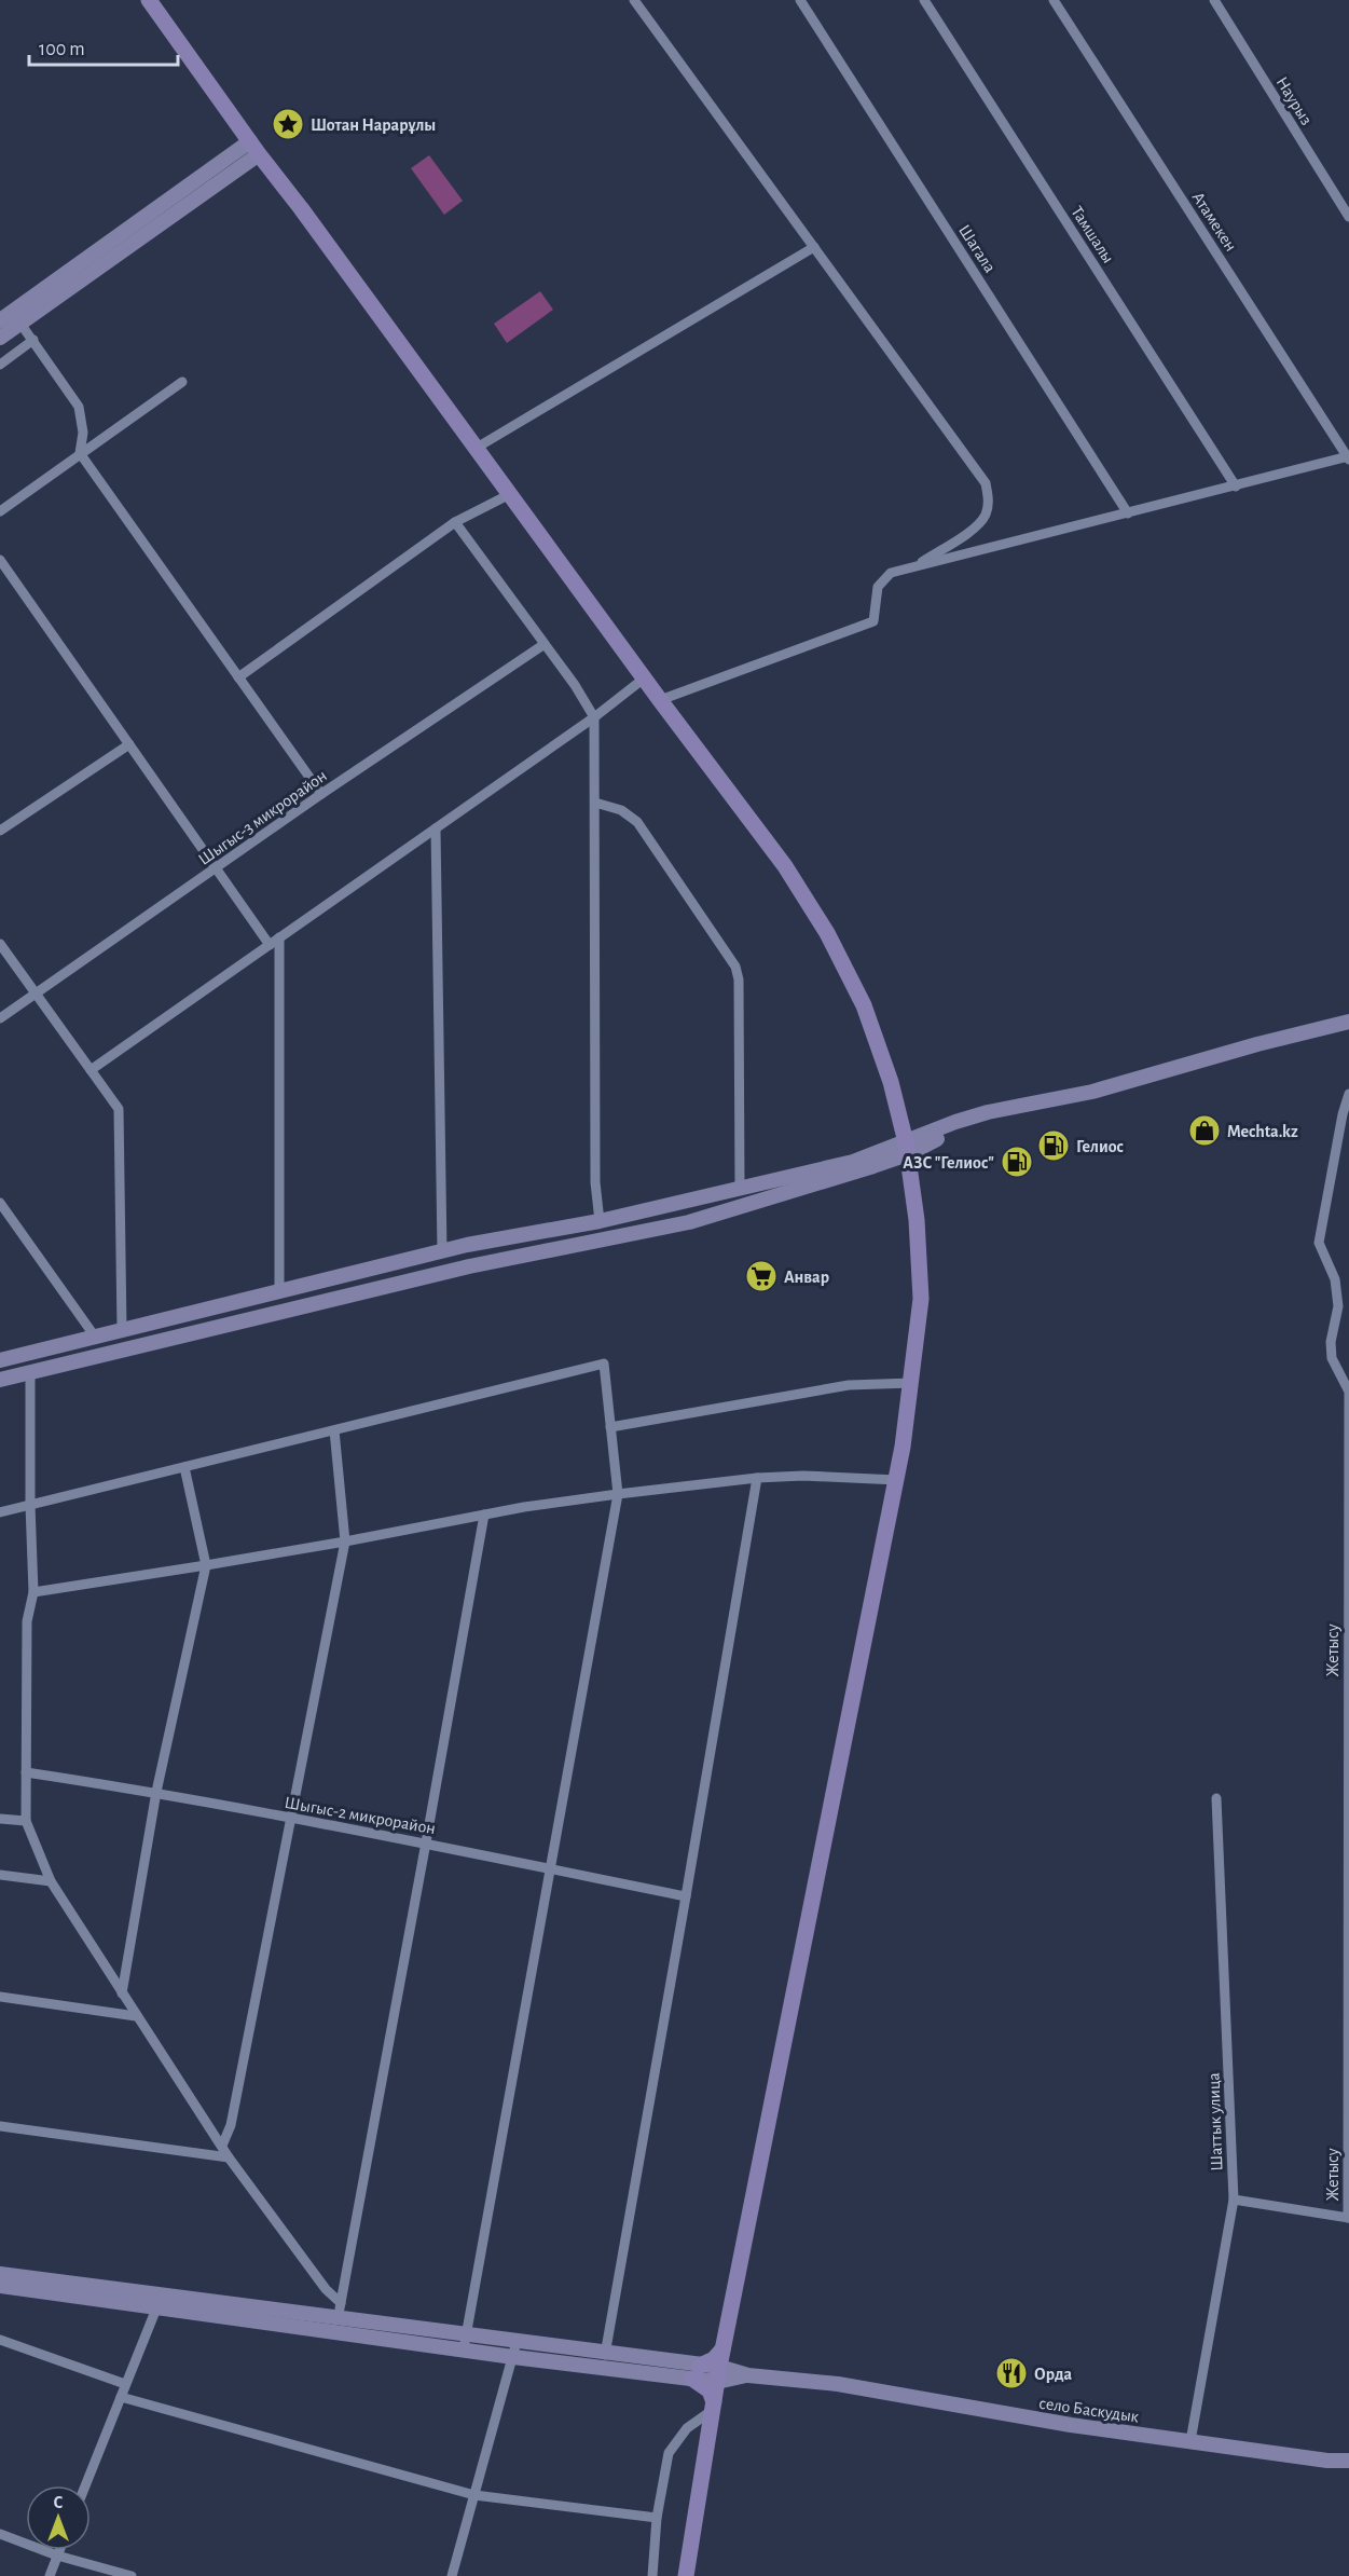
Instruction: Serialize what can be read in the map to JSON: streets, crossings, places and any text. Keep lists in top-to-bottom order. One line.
{"streets":{"main road":["село Баскудык"],"street":["Наурыз","Атамекен","Тамшалы","Шагала","Шыгыс-3 микрорайон","Жетысу","Шыгыс-2 микрорайон","Шаттык улица"]},"crossings":[["Шаттык улица","село Баскудык"]],"places":{"place":["Шотан Нарарұлы"],"shop":["Mechta.kz"],"fuel station":["Гелиос","АЗС \"Гелиос\""],"supermarket":["Анвар"],"restaurant":["Орда"]},"scale_bar":"100 m","north":"top"}
